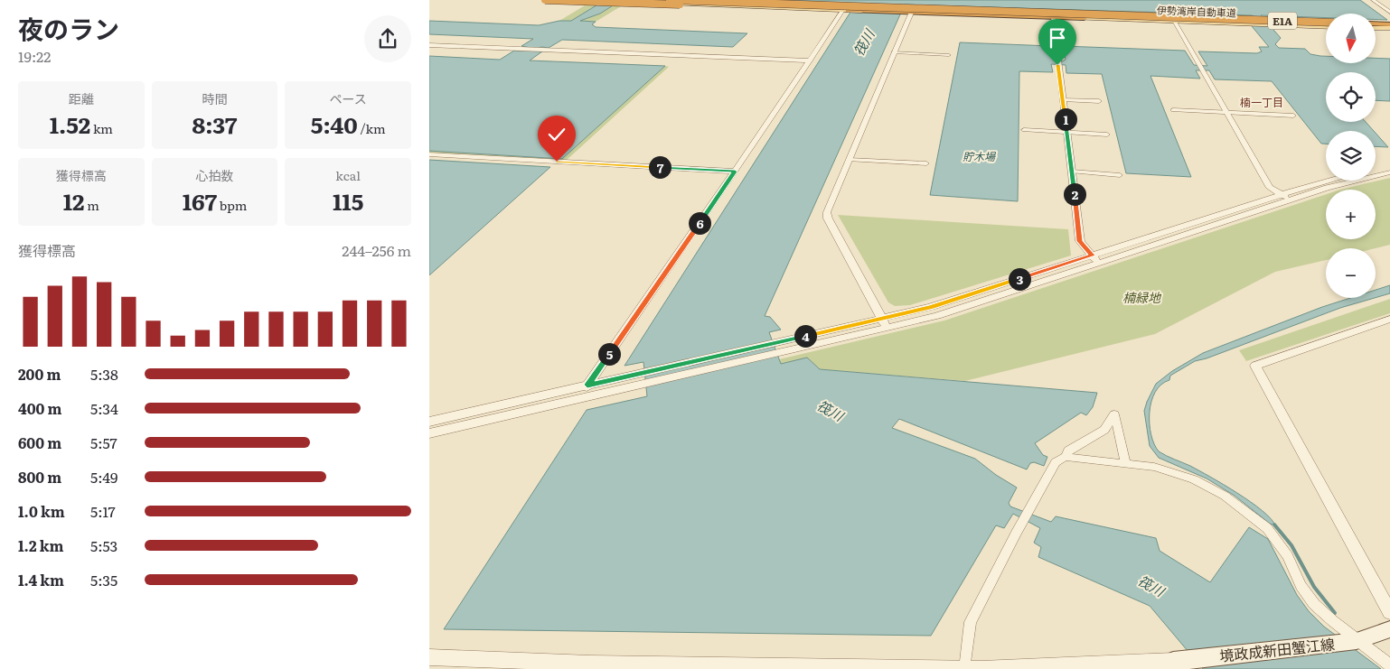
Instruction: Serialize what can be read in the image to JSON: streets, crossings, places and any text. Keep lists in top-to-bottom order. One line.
{"streets":{"highway":["伊勢湾岸自動車道","E1A"],"main road":["境政成新田蟹江線"]},"districts":["楠一丁目"],"water":["筏川","貯木場"],"parks":["楠緑地"],"north":"bottom","page":{"heading":["夜のラン","19:22"],"map_buttons":["+","−"],"stats":[["距離","1.52 km"],["時間","8:37"],["ペース","5:40 /km"],["獲得標高","12 m"],["心拍数","167 bpm"],["kcal","115"]],"pins":["1","7","2","6","3","4","5"],"chart":["獲得標高","244–256 m"],"list":[{"name":"200 m","note":"5:38"},{"name":"400 m","note":"5:34"},{"name":"600 m","note":"5:57"},{"name":"800 m","note":"5:49"},{"name":"1.0 km","note":"5:17"},{"name":"1.2 km","note":"5:53"},{"name":"1.4 km","note":"5:35"}]}}
